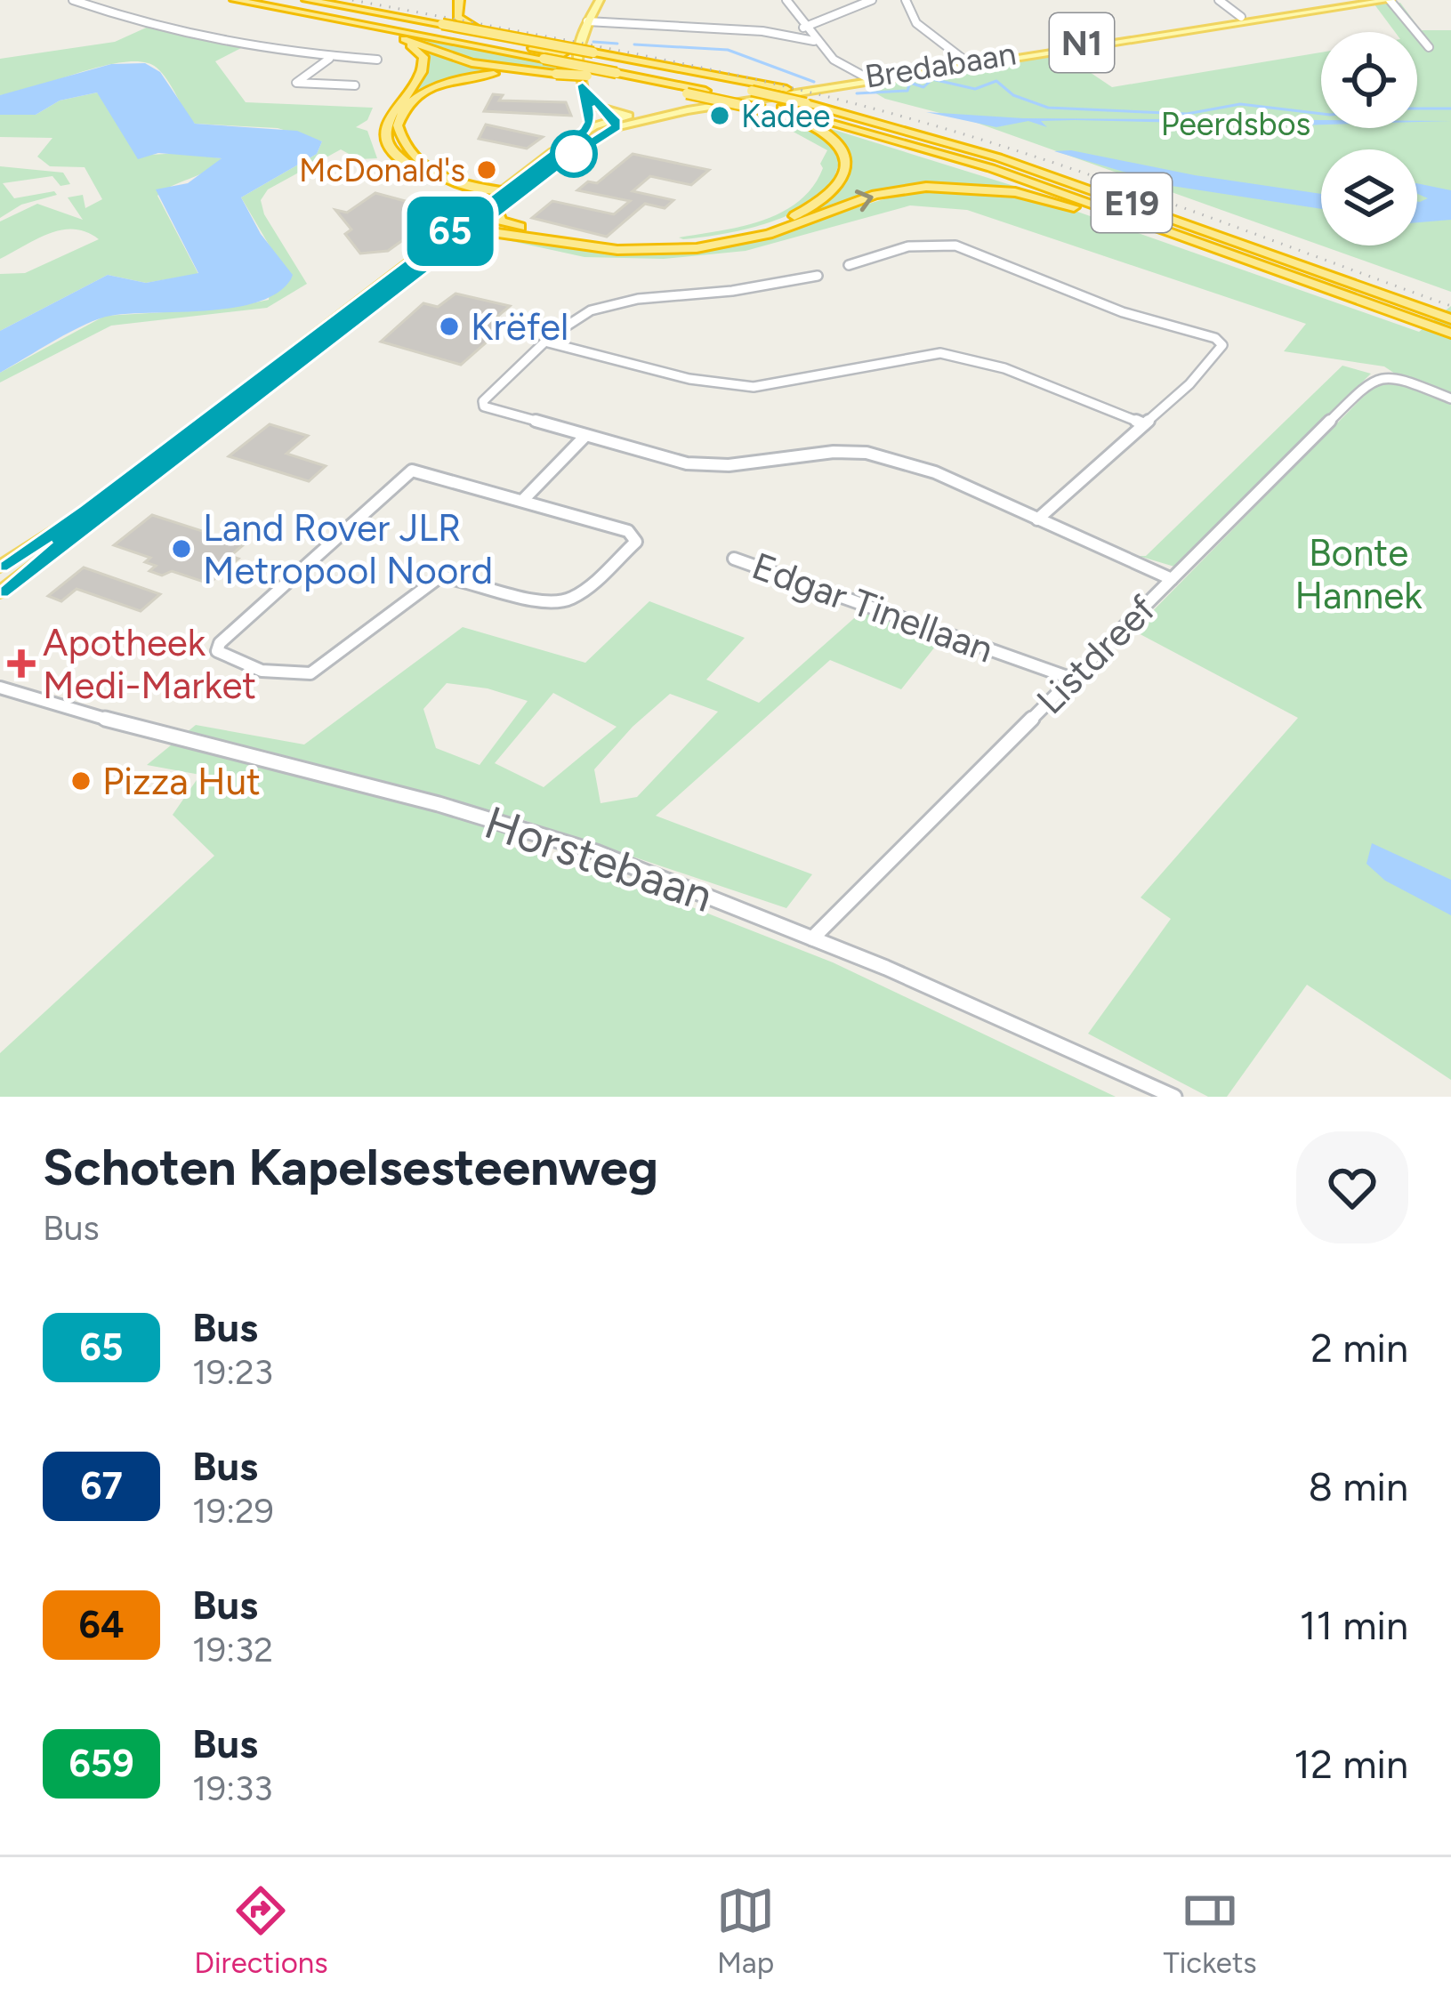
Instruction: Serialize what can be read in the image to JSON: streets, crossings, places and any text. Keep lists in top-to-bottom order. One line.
{"streets":{"highway":["E19"],"main road":["N1","Bredabaan"],"street":["Edgar Tinellaan","Listdreef","Horstebaan"]},"crossings":[["Edgar Tinellaan","Listdreef"],["Listdreef","Horstebaan"]],"parks":["Peerdsbos","Bonte Hannek"],"places":{"other":["Kadee","McDonald's","Krëfel","Land Rover JLR Metropool Noord","Pizza Hut"],"health":["Apotheek Medi-Market"]},"lines":["bus line 65"],"page":{"on_map":"65","heading":["Schoten Kapelsesteenweg","Bus"],"list":[{"mark":"65","name":"Bus","note":"19:23","value":"2 min"},{"mark":"67","name":"Bus","note":"19:29","value":"8 min"},{"mark":"64","name":"Bus","note":"19:32","value":"11 min"},{"mark":"659","name":"Bus","note":"19:33","value":"12 min"}],"tabs":["Directions","Map","Tickets"]}}
